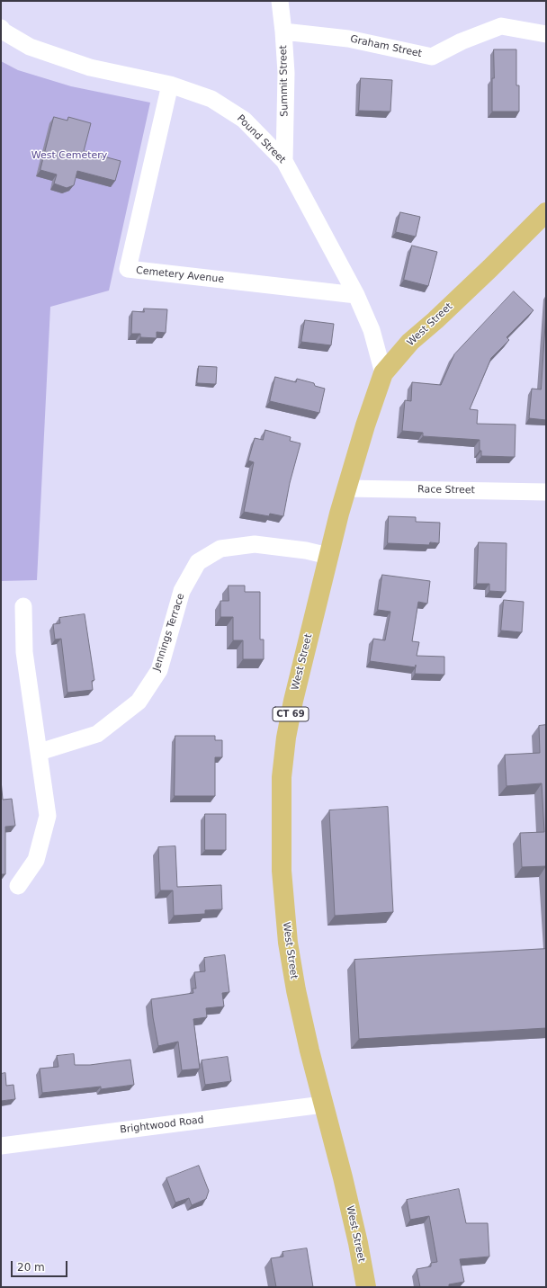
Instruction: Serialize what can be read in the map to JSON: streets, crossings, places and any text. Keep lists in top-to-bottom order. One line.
{"streets":{"main road":["West Street","CT 69"],"street":["Graham Street","Summit Street","Pound Street","Cemetery Avenue","Race Street","Jennings Terrace","Brightwood Road"]},"crossings":[["Graham Street","Summit Street"],["Summit Street","Pound Street"],["Pound Street","Cemetery Avenue"],["Pound Street","West Street"],["West Street","Race Street"],["West Street","Jennings Terrace"],["West Street","Brightwood Road"]],"parks":["West Cemetery"],"scale_bar":"20 m"}
